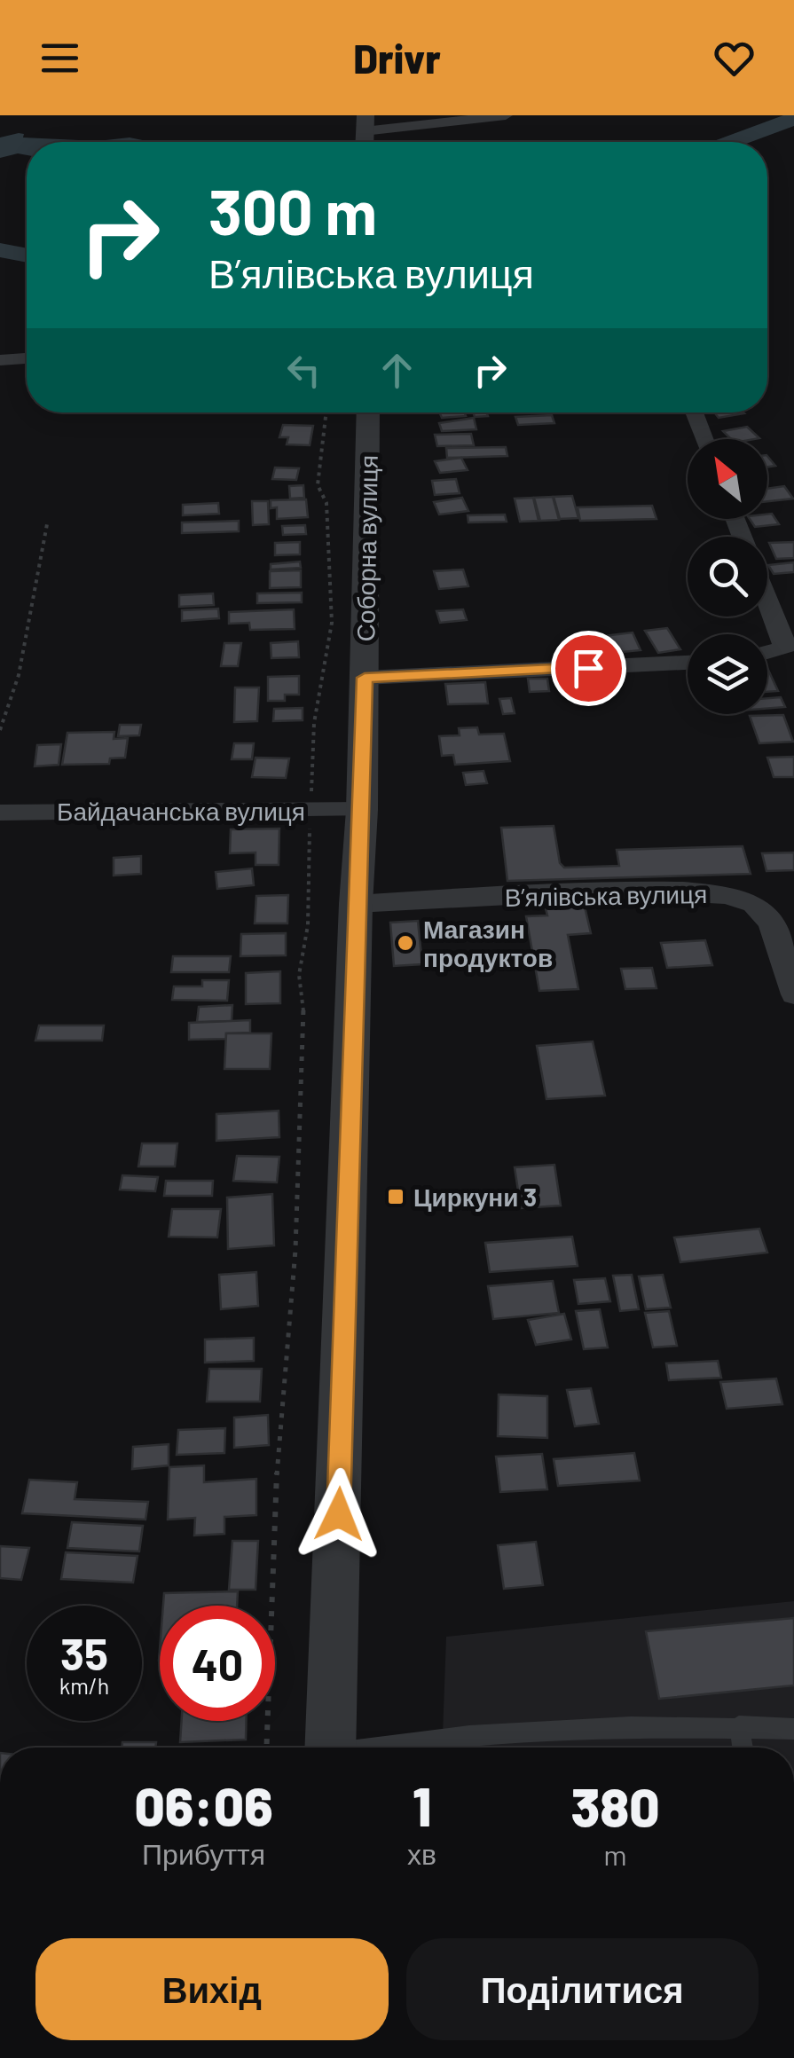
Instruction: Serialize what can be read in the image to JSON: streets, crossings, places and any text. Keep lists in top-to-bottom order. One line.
{"streets":{"street":["Соборна вулиця","Байдачанська вулиця","В’ялівська вулиця"]},"crossings":[["Соборна вулиця","Байдачанська вулиця"],["Соборна вулиця","В’ялівська вулиця"]],"places":{"other":["Магазин продуктов"],"transit":["Циркуни 3"]},"north":"top left","page":{"header":"Drivr","turn":["300 m","В’ялівська вулиця"],"speed":"35 km/h","limit":"40","eta":["06:06","Прибуття","1","хв","380","m"],"buttons":["Вихід","Поділитися"]}}
